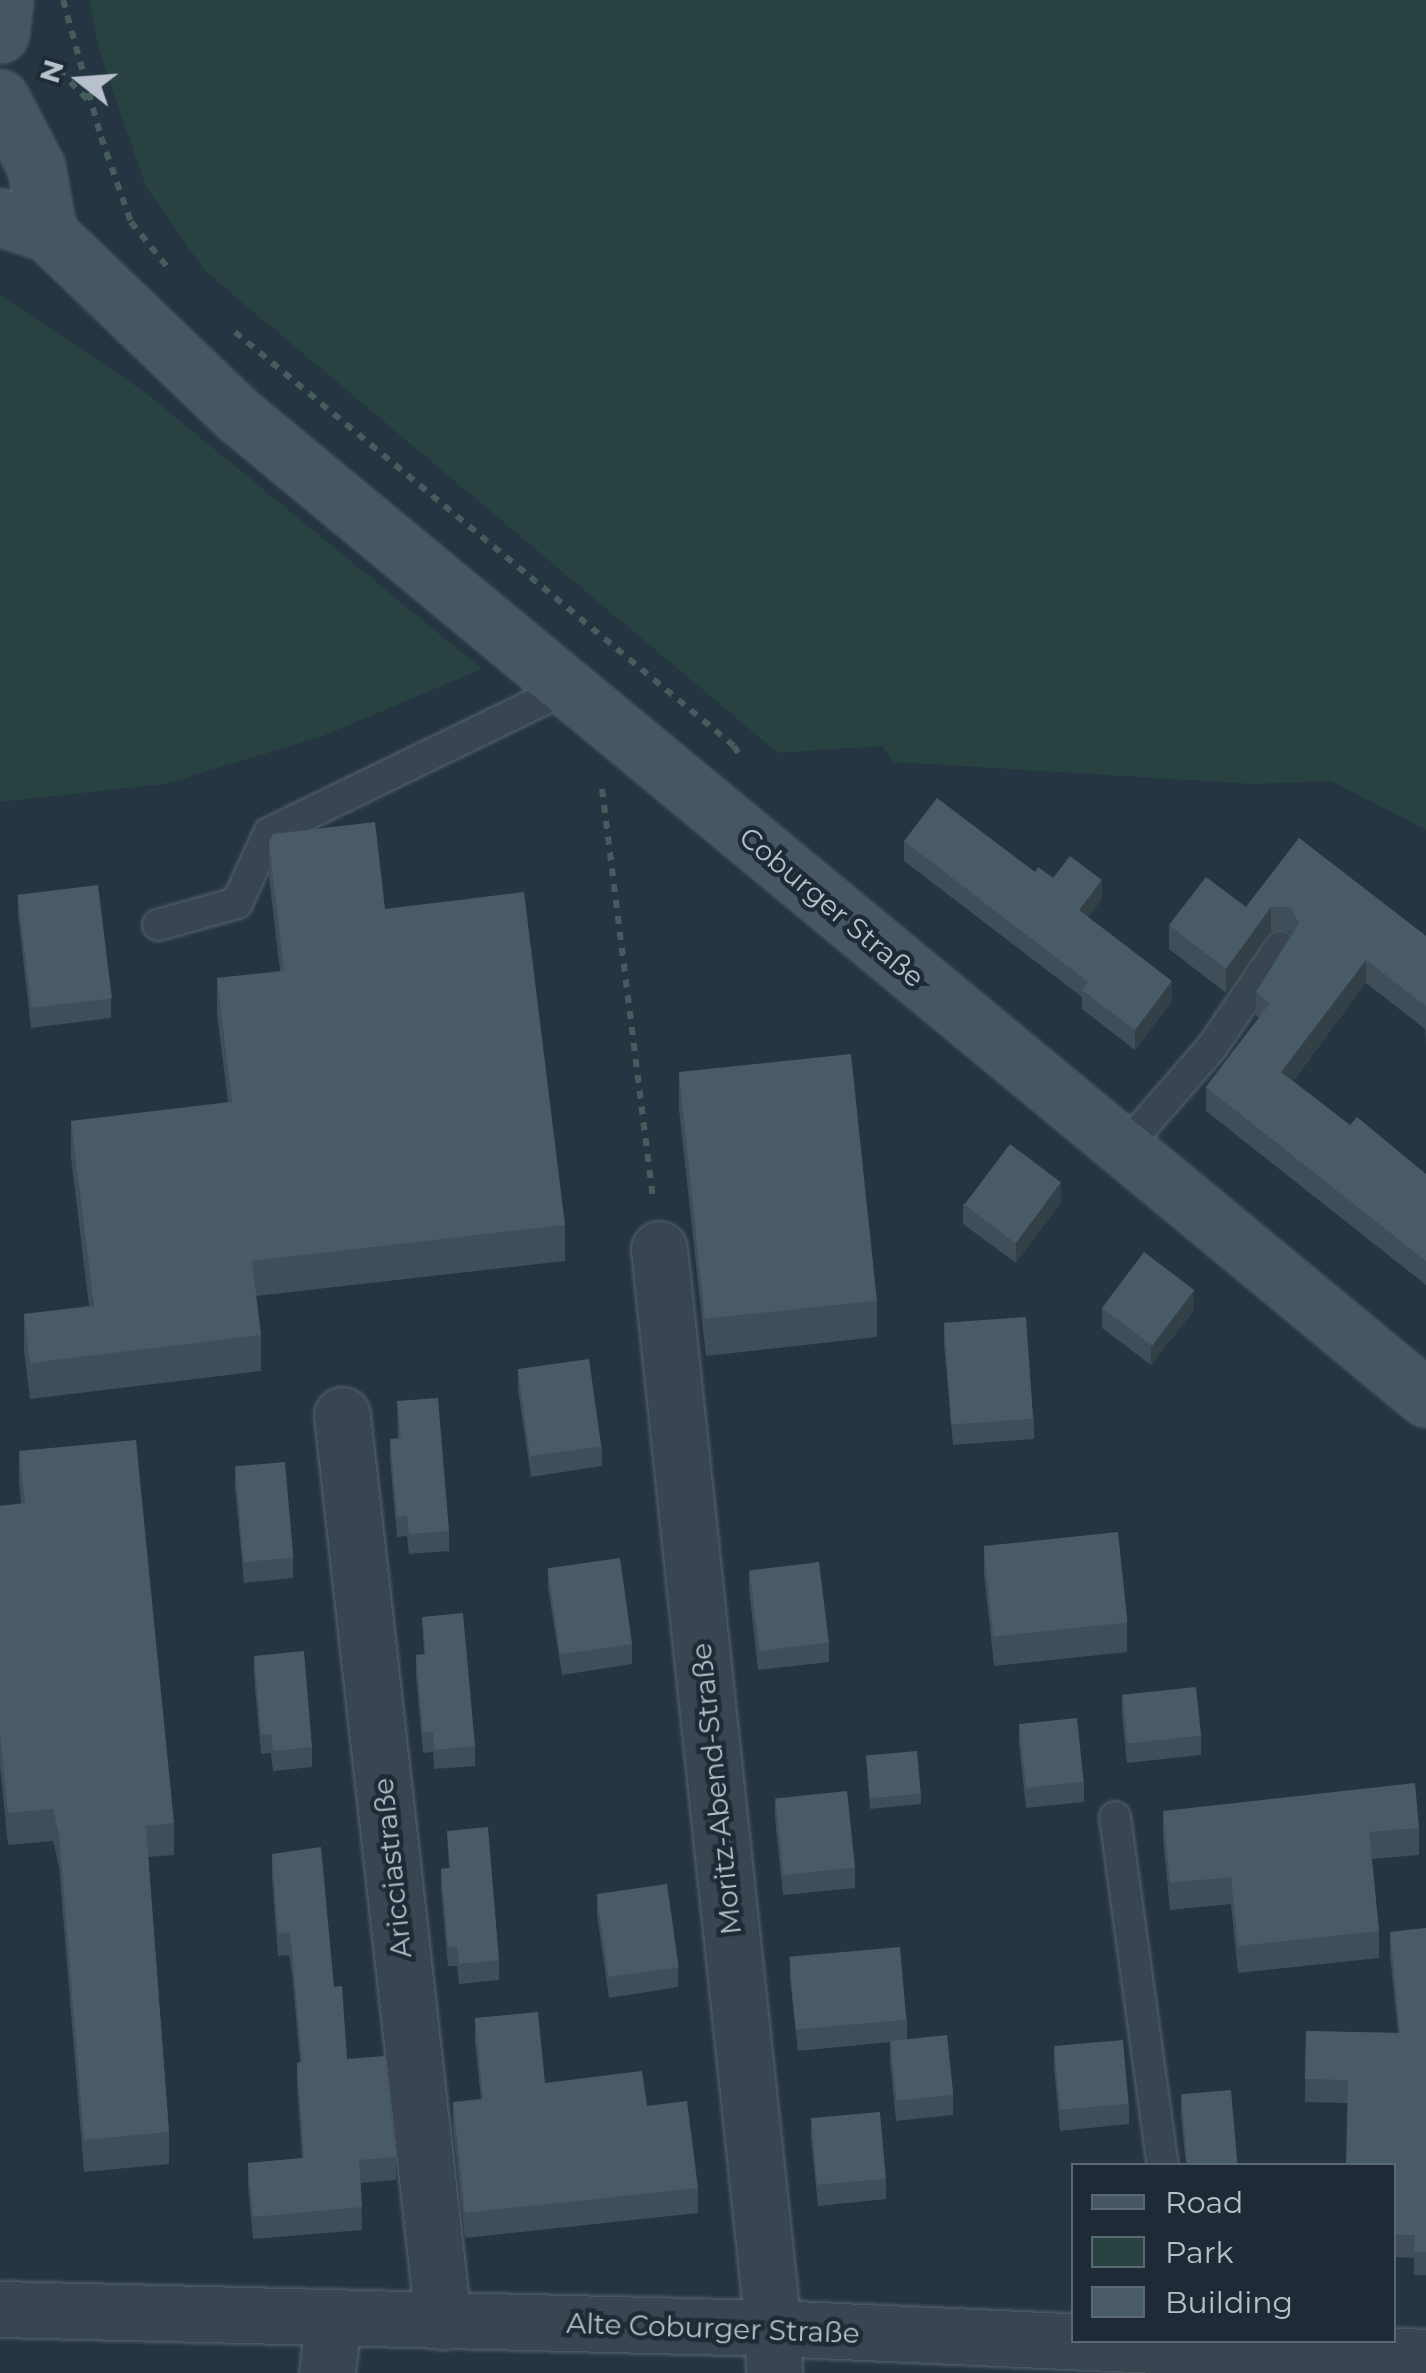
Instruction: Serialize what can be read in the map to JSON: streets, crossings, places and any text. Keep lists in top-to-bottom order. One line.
{"streets":{"street":["Coburger Straße","Moritz-Abend-Straße","Aricciastraße","Alte Coburger Straße"]},"crossings":[["Moritz-Abend-Straße","Alte Coburger Straße"],["Aricciastraße","Alte Coburger Straße"]],"legend":["Road","Park","Building"],"north":"left"}
